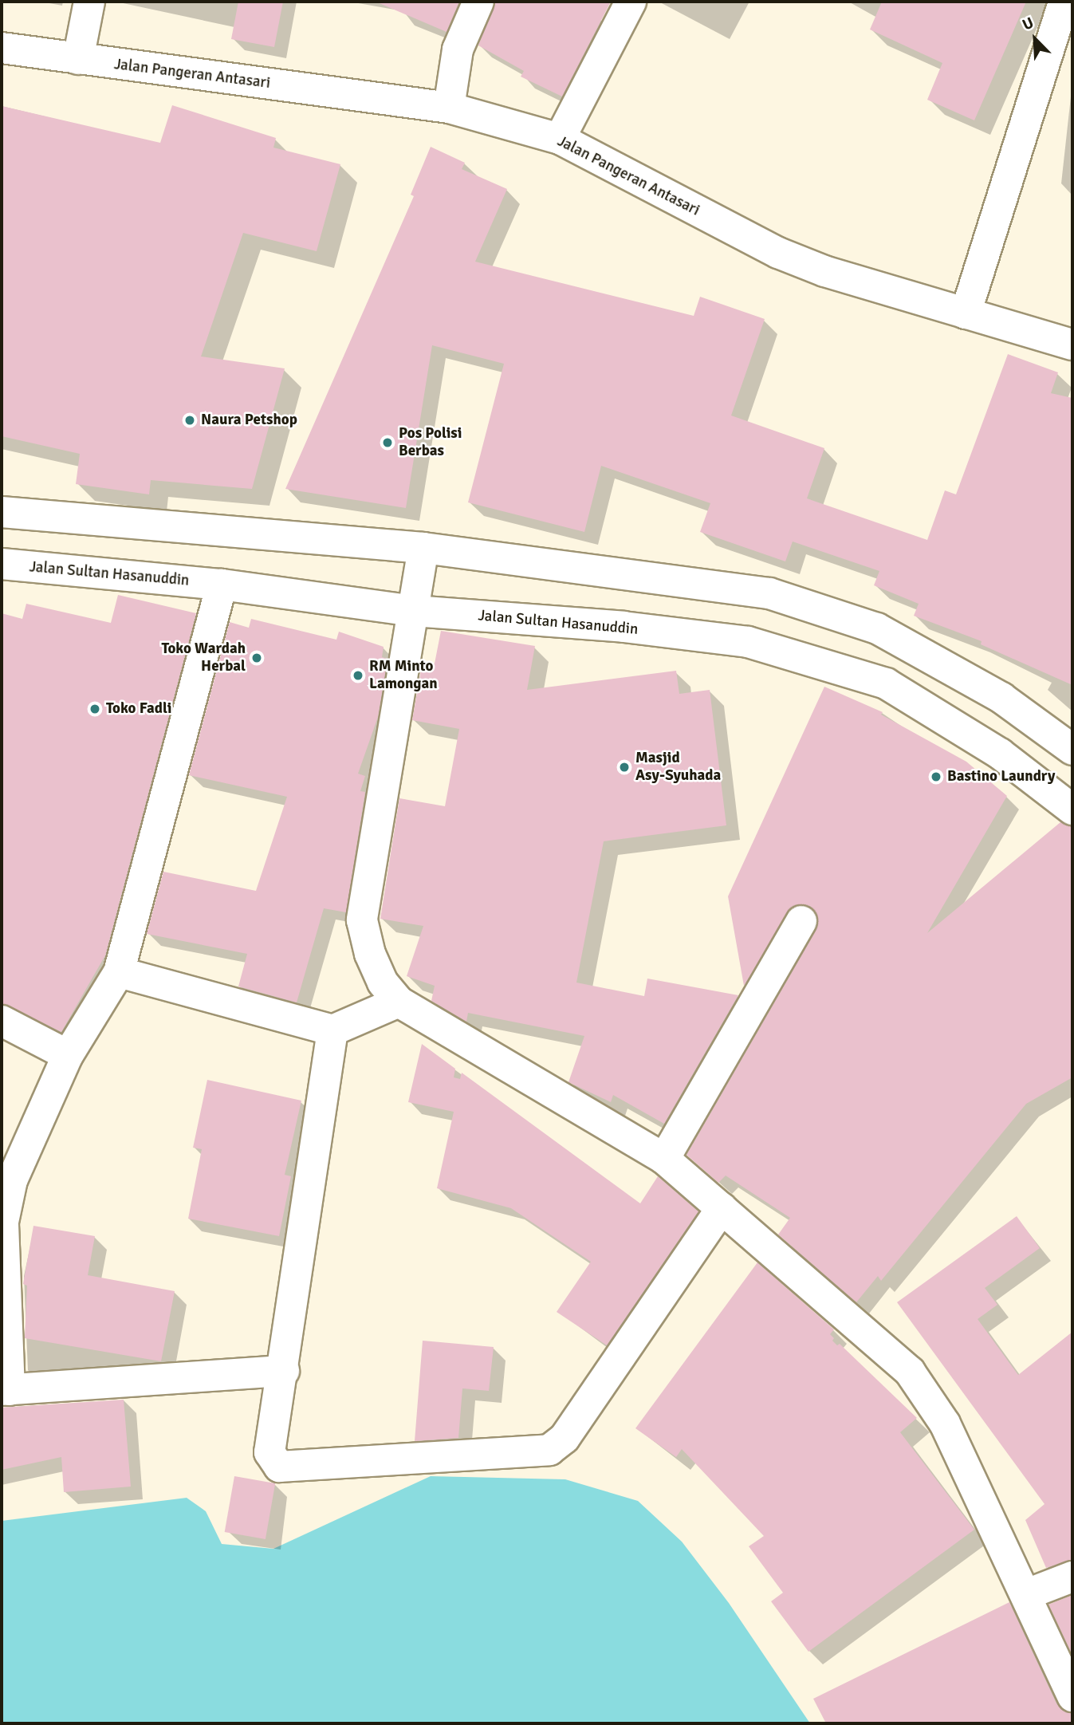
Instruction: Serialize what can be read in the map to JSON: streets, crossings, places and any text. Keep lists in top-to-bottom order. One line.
{"streets":{"street":["Jalan Pangeran Antasari","Jalan Sultan Hasanuddin"]},"places":["Naura Petshop","Pos Polisi Berbas","Toko Wardah Herbal","RM Minto Lamongan","Toko Fadli","Masjid Asy-Syuhada","Bastino Laundry"],"north":"top left"}
